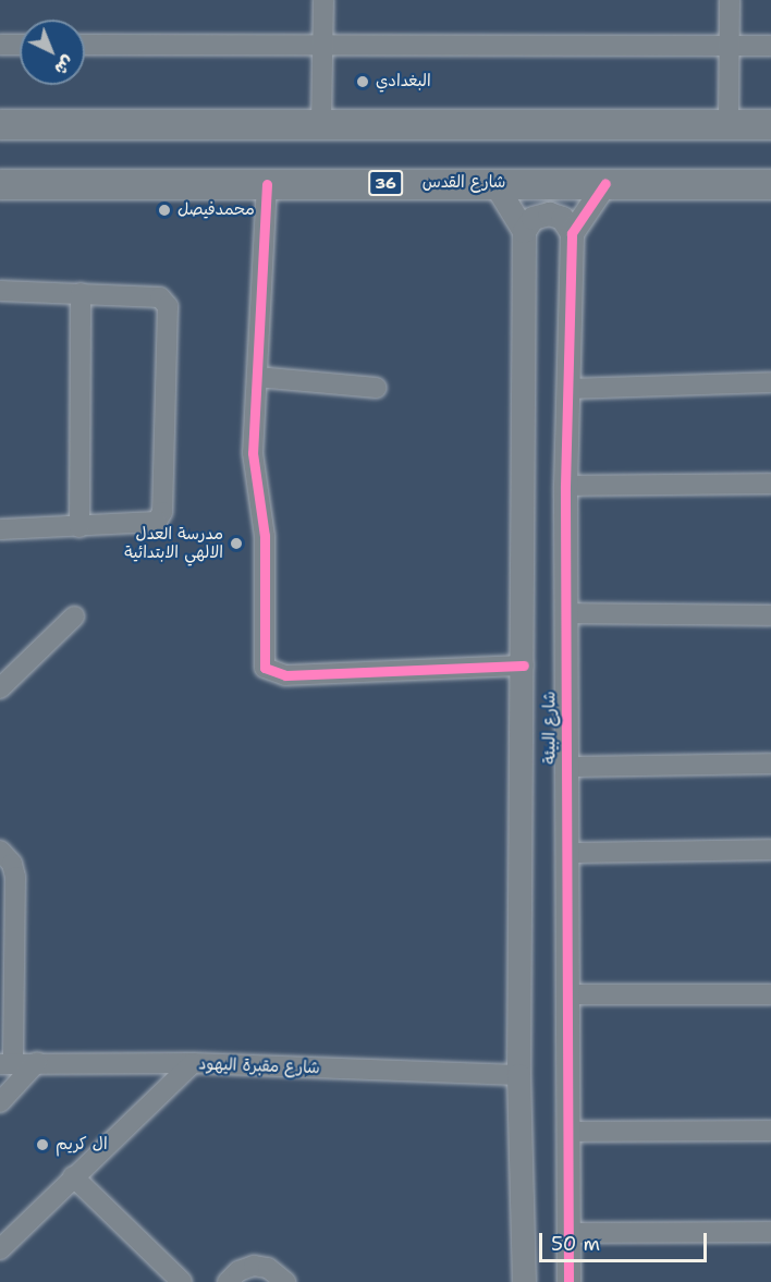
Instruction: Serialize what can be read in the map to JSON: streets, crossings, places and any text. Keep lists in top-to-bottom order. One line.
{"streets":{"main road":["36","شارع القدس"],"street":["شارع البيئة","شارع مقبرة اليهود"]},"crossings":[["شارع البيئة","شارع مقبرة اليهود"]],"places":["البغدادي","محمدفيصل","مدرسة العدل الالهي الابتدائية","ال كريم"],"scale_bar":"50 m","north":"bottom right"}
